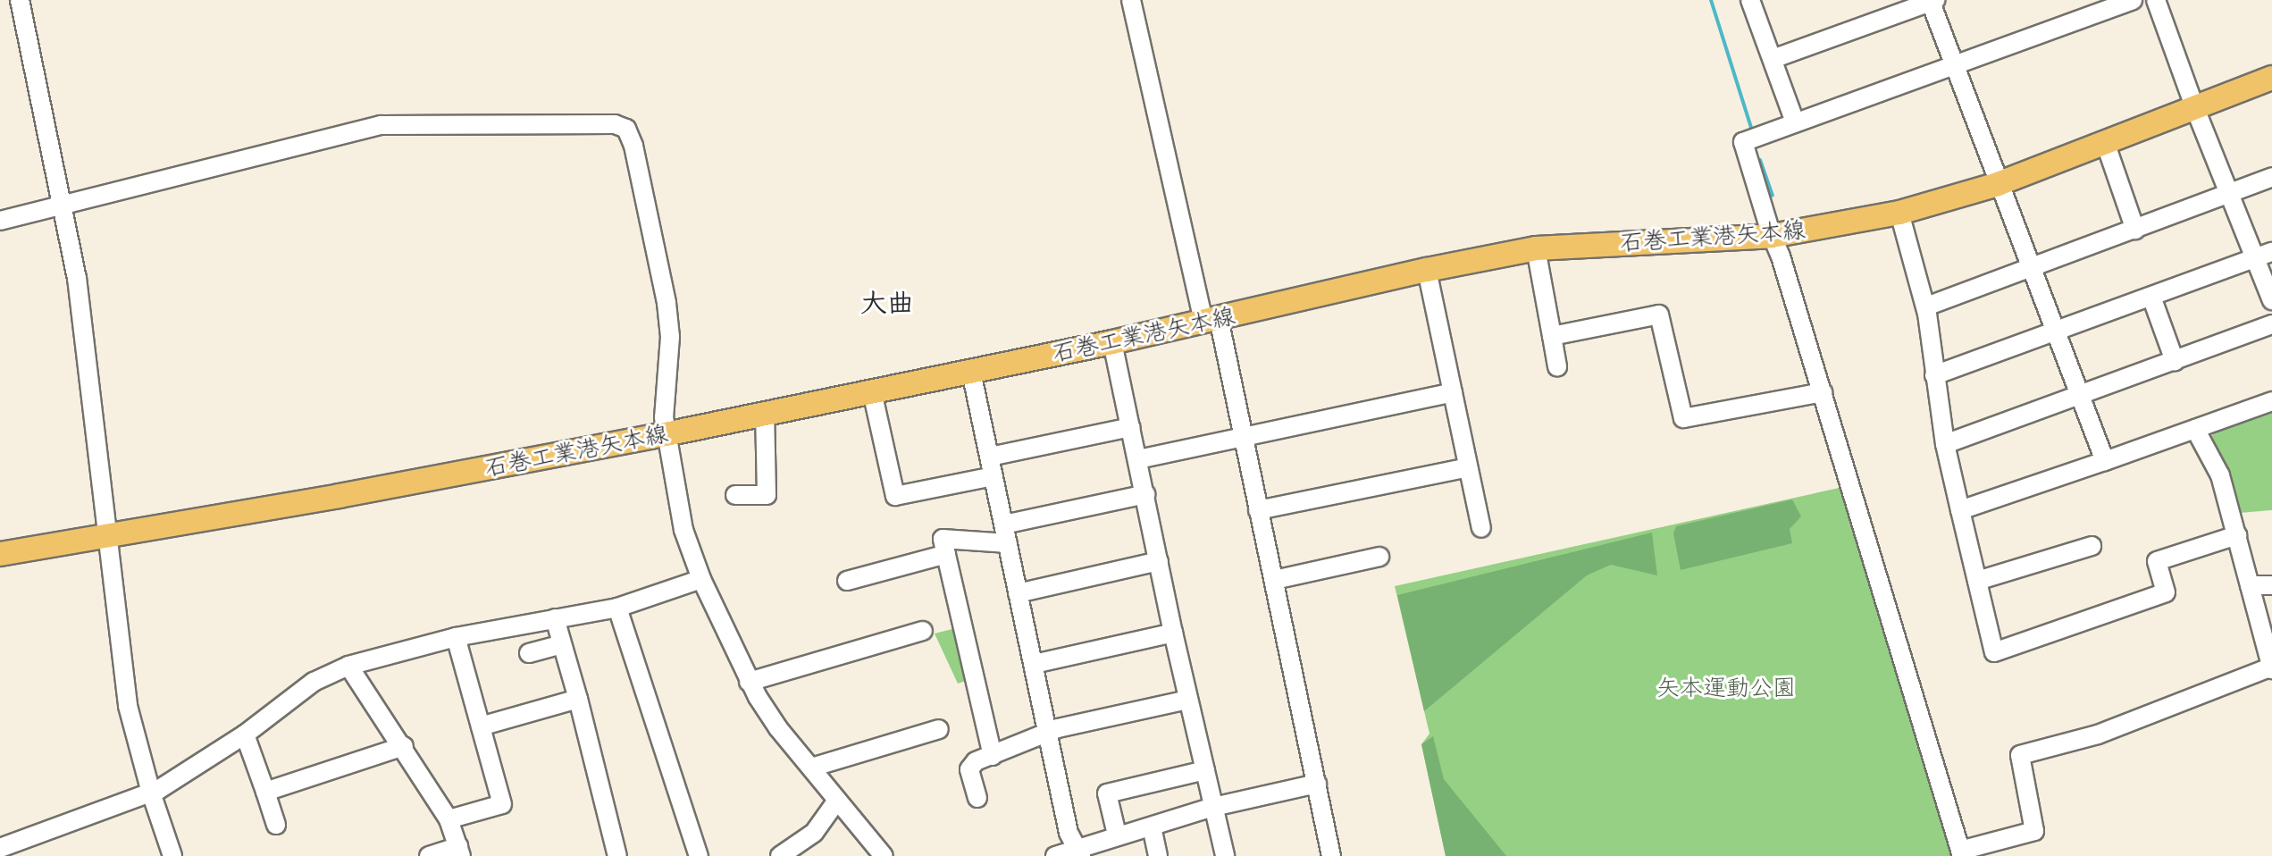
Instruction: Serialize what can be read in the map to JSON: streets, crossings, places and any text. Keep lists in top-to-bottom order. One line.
{"streets":{"main road":["石巻工業港矢本線"]},"districts":["大曲"],"parks":["矢本運動公園"]}
